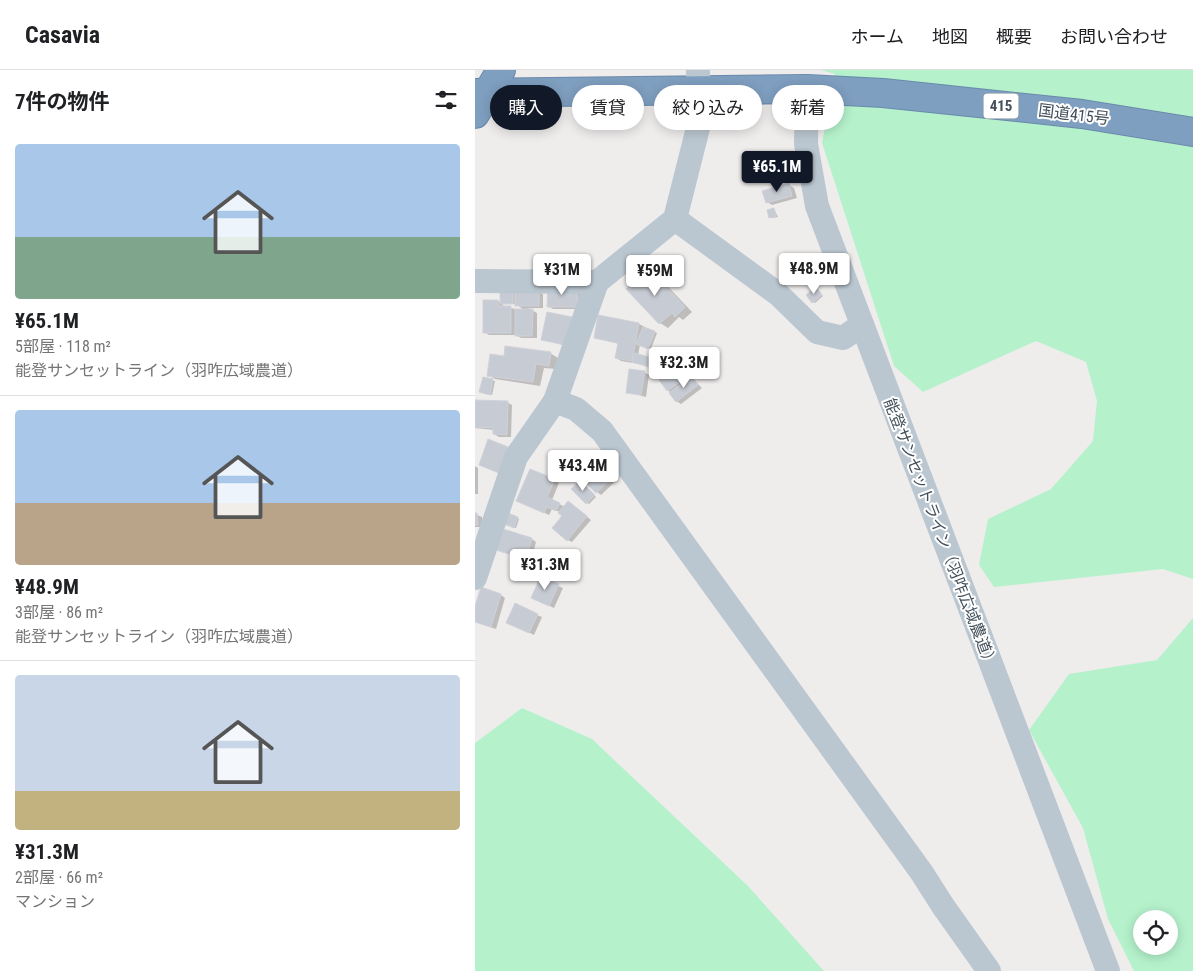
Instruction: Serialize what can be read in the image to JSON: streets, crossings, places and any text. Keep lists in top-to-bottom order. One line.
{"streets":{"highway":["415","国道415号"],"street":["能登サンセットライン（羽咋広域農道）"]},"page":{"header":"Casavia","nav":["ホーム","地図","概要","お問い合わせ"],"heading":"7件の物件","chip":["購入","賃貸","絞り込み","新着"],"list":[{"name":"¥65.1M","note":"5部屋 · 118 m² · 能登サンセットライン（羽咋広域農道）"},{"name":"¥48.9M","note":"3部屋 · 86 m² · 能登サンセットライン（羽咋広域農道）"},{"name":"¥31.3M","note":"2部屋 · 66 m² · マンション"}],"price":["¥65.1M","¥48.9M","¥31M","¥59M","¥32.3M","¥43.4M","¥31.3M"]}}
